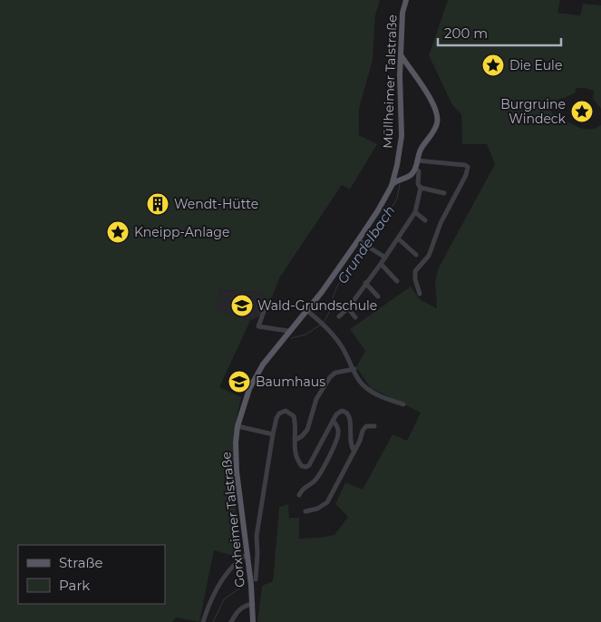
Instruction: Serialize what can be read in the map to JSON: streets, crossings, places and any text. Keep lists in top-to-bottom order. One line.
{"streets":{"main road":["Müllheimer Talstraße","Gorxheimer Talstraße"]},"crossings":[["Müllheimer Talstraße","Gorxheimer Talstraße"]],"water":["Grundelbach"],"places":{"place":["Die Eule","Burgruine Windeck","Kneipp-Anlage"],"building":["Wendt-Hütte"],"school or university":["Wald-Grundschule","Baumhaus"]},"legend":["Straße","Park"],"scale_bar":"200 m"}
